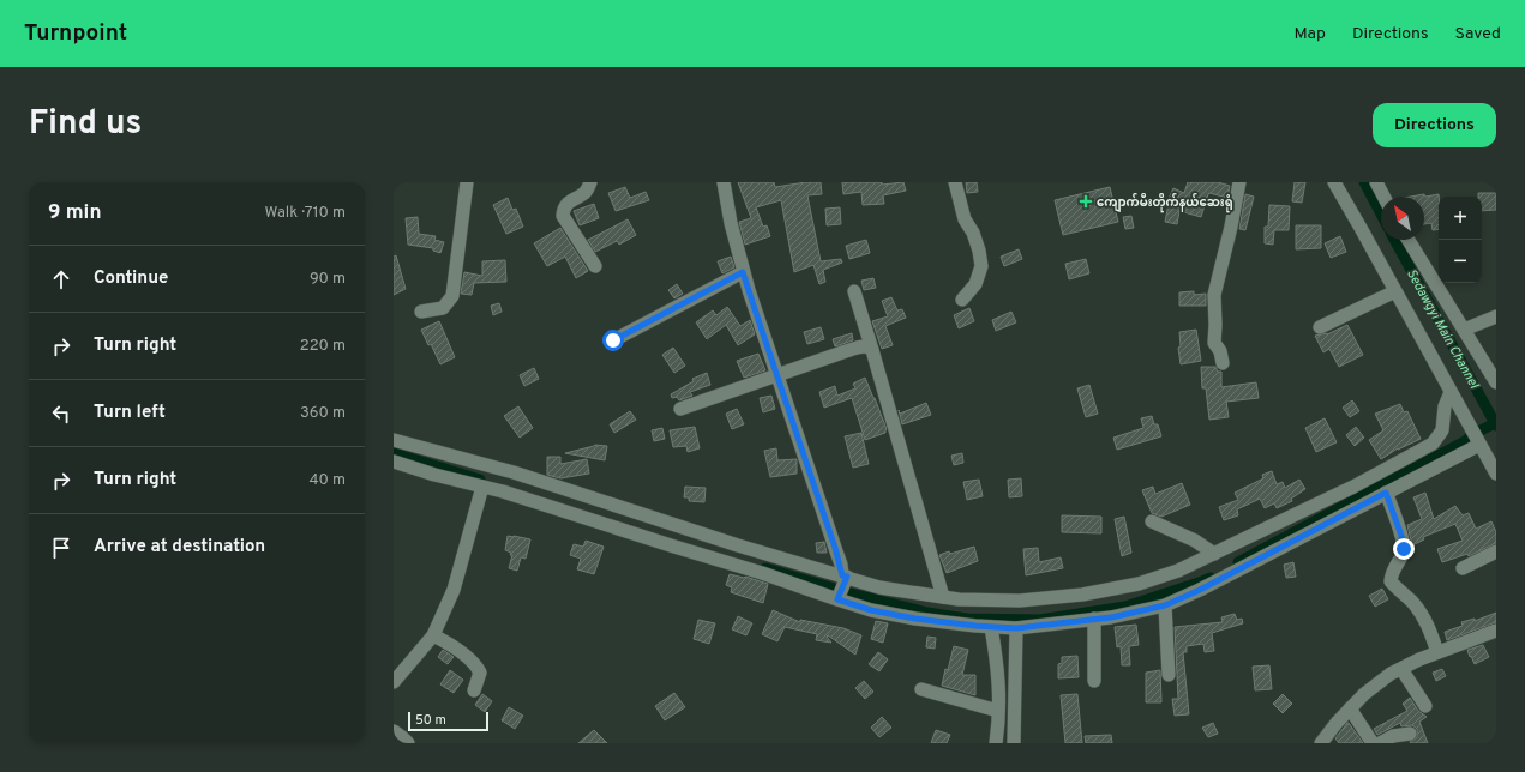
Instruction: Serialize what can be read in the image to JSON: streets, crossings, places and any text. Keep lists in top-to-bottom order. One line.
{"water":["Sedawgyi Main Channel"],"places":{"health":["ကျောက်မီးတိုက်နယ်ဆေးရုံ"]},"scale_bar":"50 m","north":"top left","page":{"header":"Turnpoint","nav":["Map","Directions","Saved"],"title":"Find us","buttons":"Directions","heading":["9 min","Walk · 710 m"],"map_buttons":["+","−"],"list":[["Continue","90 m"],["Turn right","220 m"],["Turn left","360 m"],["Turn right","40 m"],"Arrive at destination"],"scale":"50 m"}}
